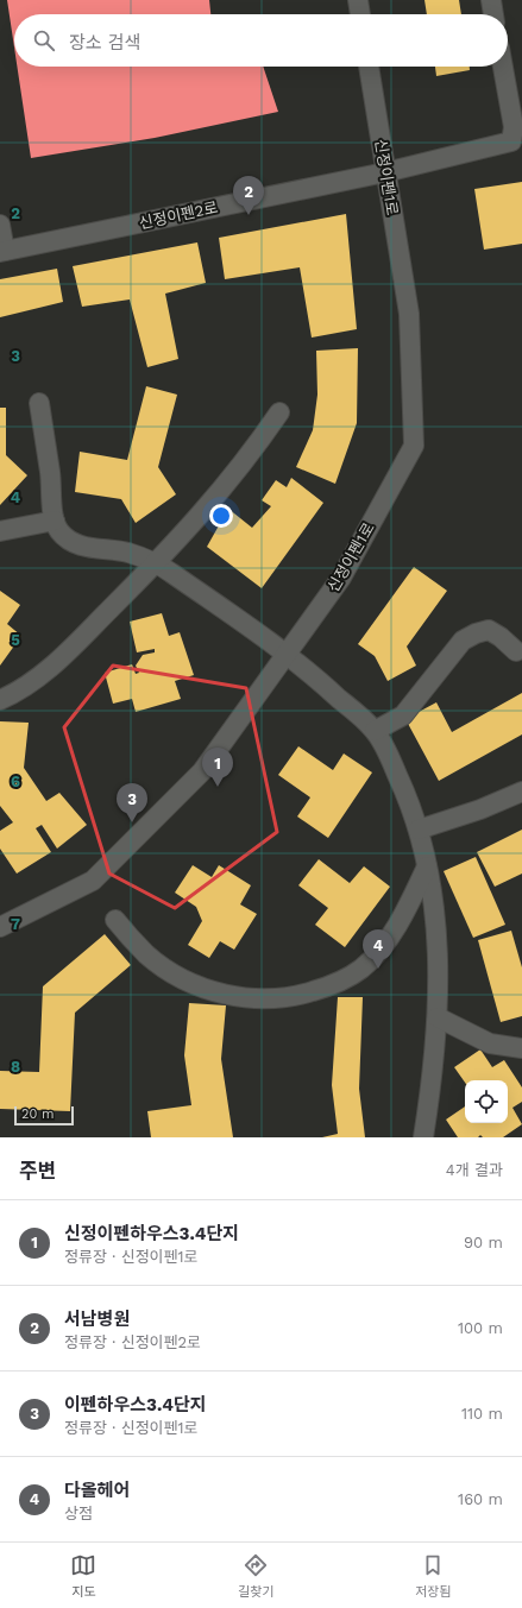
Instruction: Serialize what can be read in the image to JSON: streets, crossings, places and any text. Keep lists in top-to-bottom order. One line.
{"streets":{"street":["신정이펜1로","신정이펜2로"]},"crossings":[["신정이펜1로","신정이펜2로"]],"scale_bar":"20 m","page":{"search":"장소 검색","pins":["2","1","3","4"],"scale":"20 m","heading":["주변","4개 결과"],"list":[{"mark":"1","name":"신정이펜하우스3.4단지","note":"정류장 · 신정이펜1로","value":"90 m"},{"mark":"2","name":"서남병원","note":"정류장 · 신정이펜2로","value":"100 m"},{"mark":"3","name":"이펜하우스3.4단지","note":"정류장 · 신정이펜1로","value":"110 m"},{"mark":"4","name":"다올헤어","note":"상점","value":"160 m"}],"nav":["지도","길찾기","저장됨"]},"grid":{"rows":["2","3","4","5","6","7","8"]}}
